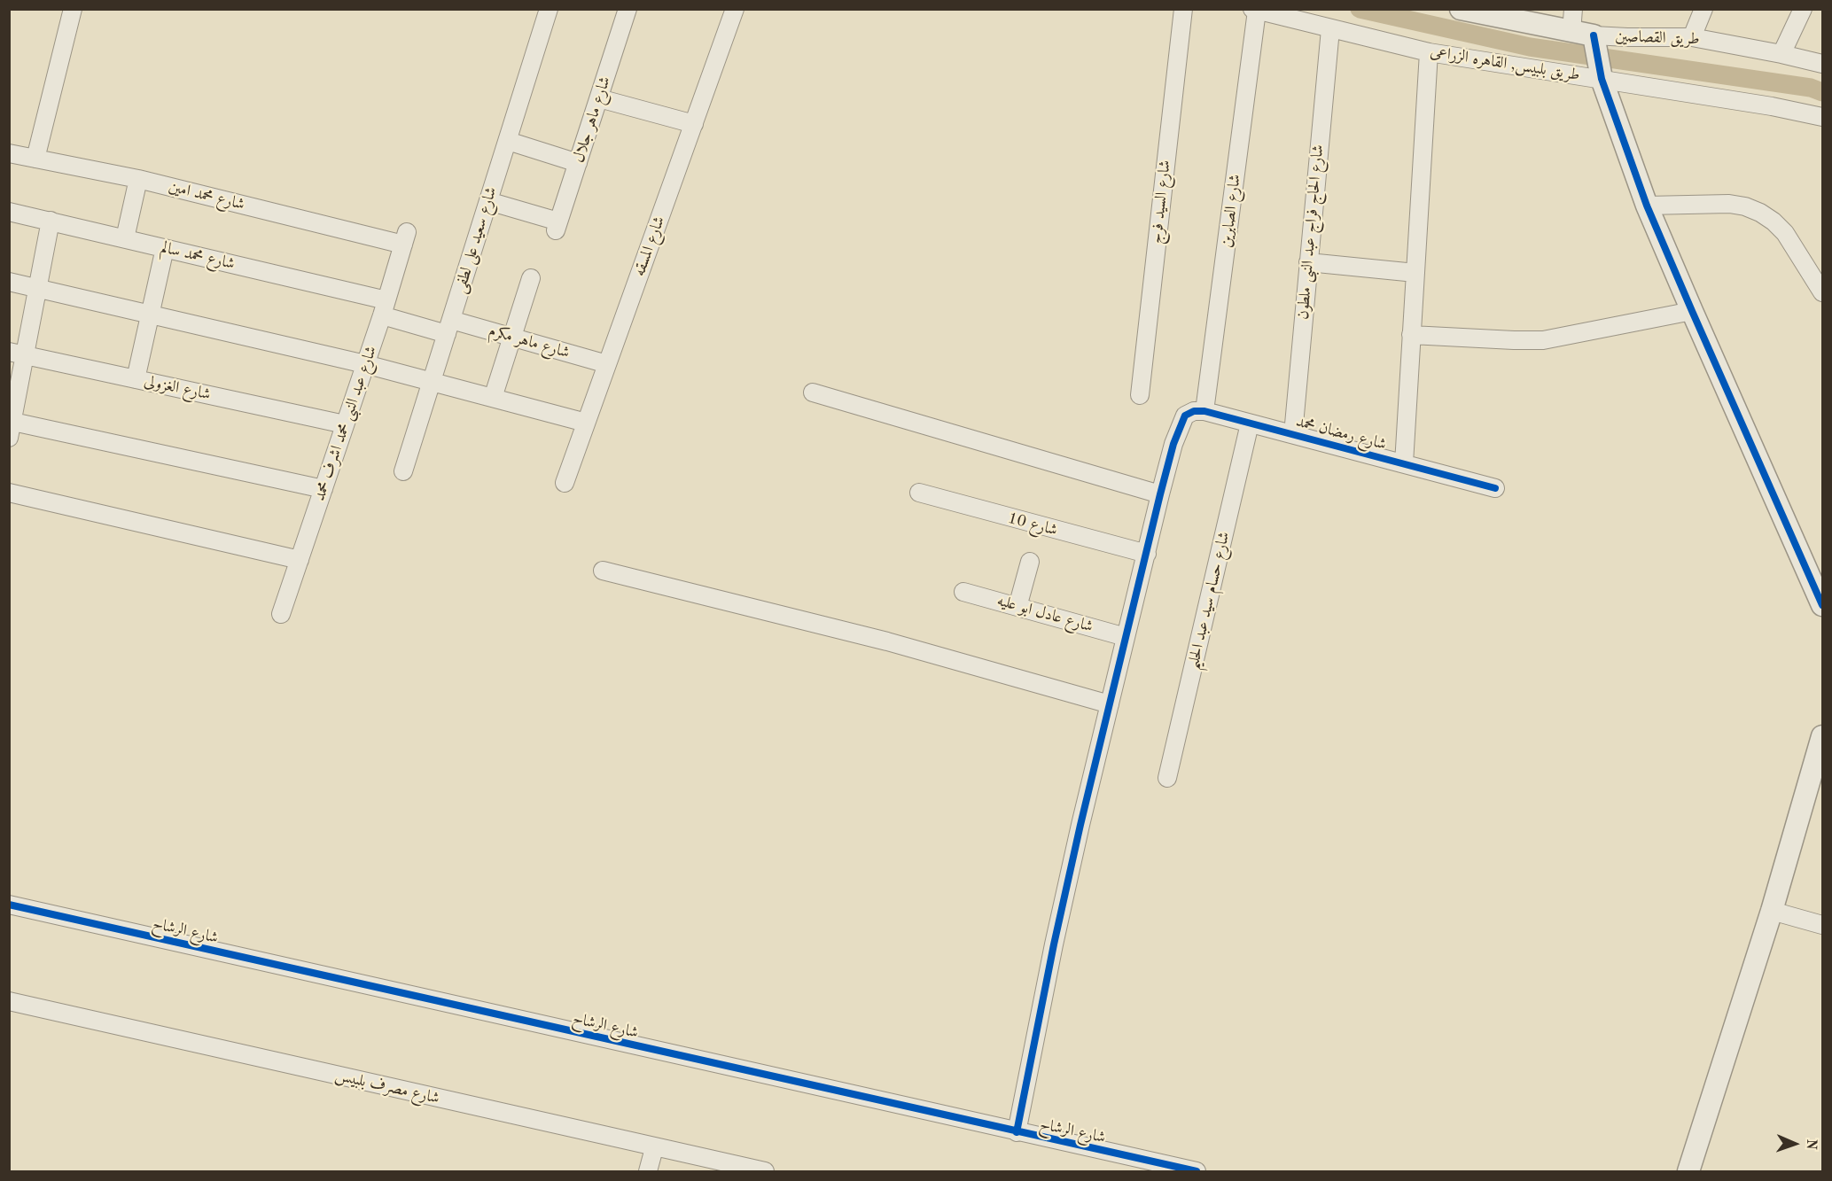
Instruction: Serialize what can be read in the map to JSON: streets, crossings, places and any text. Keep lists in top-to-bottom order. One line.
{"streets":{"street":["طريق القصاصين","طريق بلبيس, القاهره الزراعى","شارع ماهر جلال","شارع محمد امين","شارع السيد فرج","شارع الصابرين","شارع الحاج فراج عبد النبى ملطون","شارع سعيد على لطفى","شارع المسقه","شارع محمد سالم","شارع ماهر مكرم","شارع الغزولى","شارع عبد النبى محمد اشرف محمد","شارع رمضان محمد","شارع 10","شارع حسام سيد عبد الحليم","شارع عادل ابو عليه","شارع الرشاح","شارع مصرف بلبيس"]},"crossings":[["طريق بلبيس, القاهره الزراعى","شارع الصابرين"],["طريق بلبيس, القاهره الزراعى","شارع الحاج فراج عبد النبى ملطون"],["شارع ماهر جلال","شارع سعيد على لطفى"],["شارع محمد امين","شارع عبد النبى محمد اشرف محمد"],["شارع الصابرين","شارع رمضان محمد"],["شارع الحاج فراج عبد النبى ملطون","شارع رمضان محمد"],["شارع سعيد على لطفى","شارع محمد سالم"],["شارع سعيد على لطفى","شارع ماهر مكرم"],["شارع المسقه","شارع ماهر مكرم"],["شارع محمد سالم","شارع ماهر مكرم"],["شارع محمد سالم","شارع عبد النبى محمد اشرف محمد"],["شارع الغزولى","شارع عبد النبى محمد اشرف محمد"],["شارع رمضان محمد","شارع حسام سيد عبد الحليم"]],"north":"right"}
